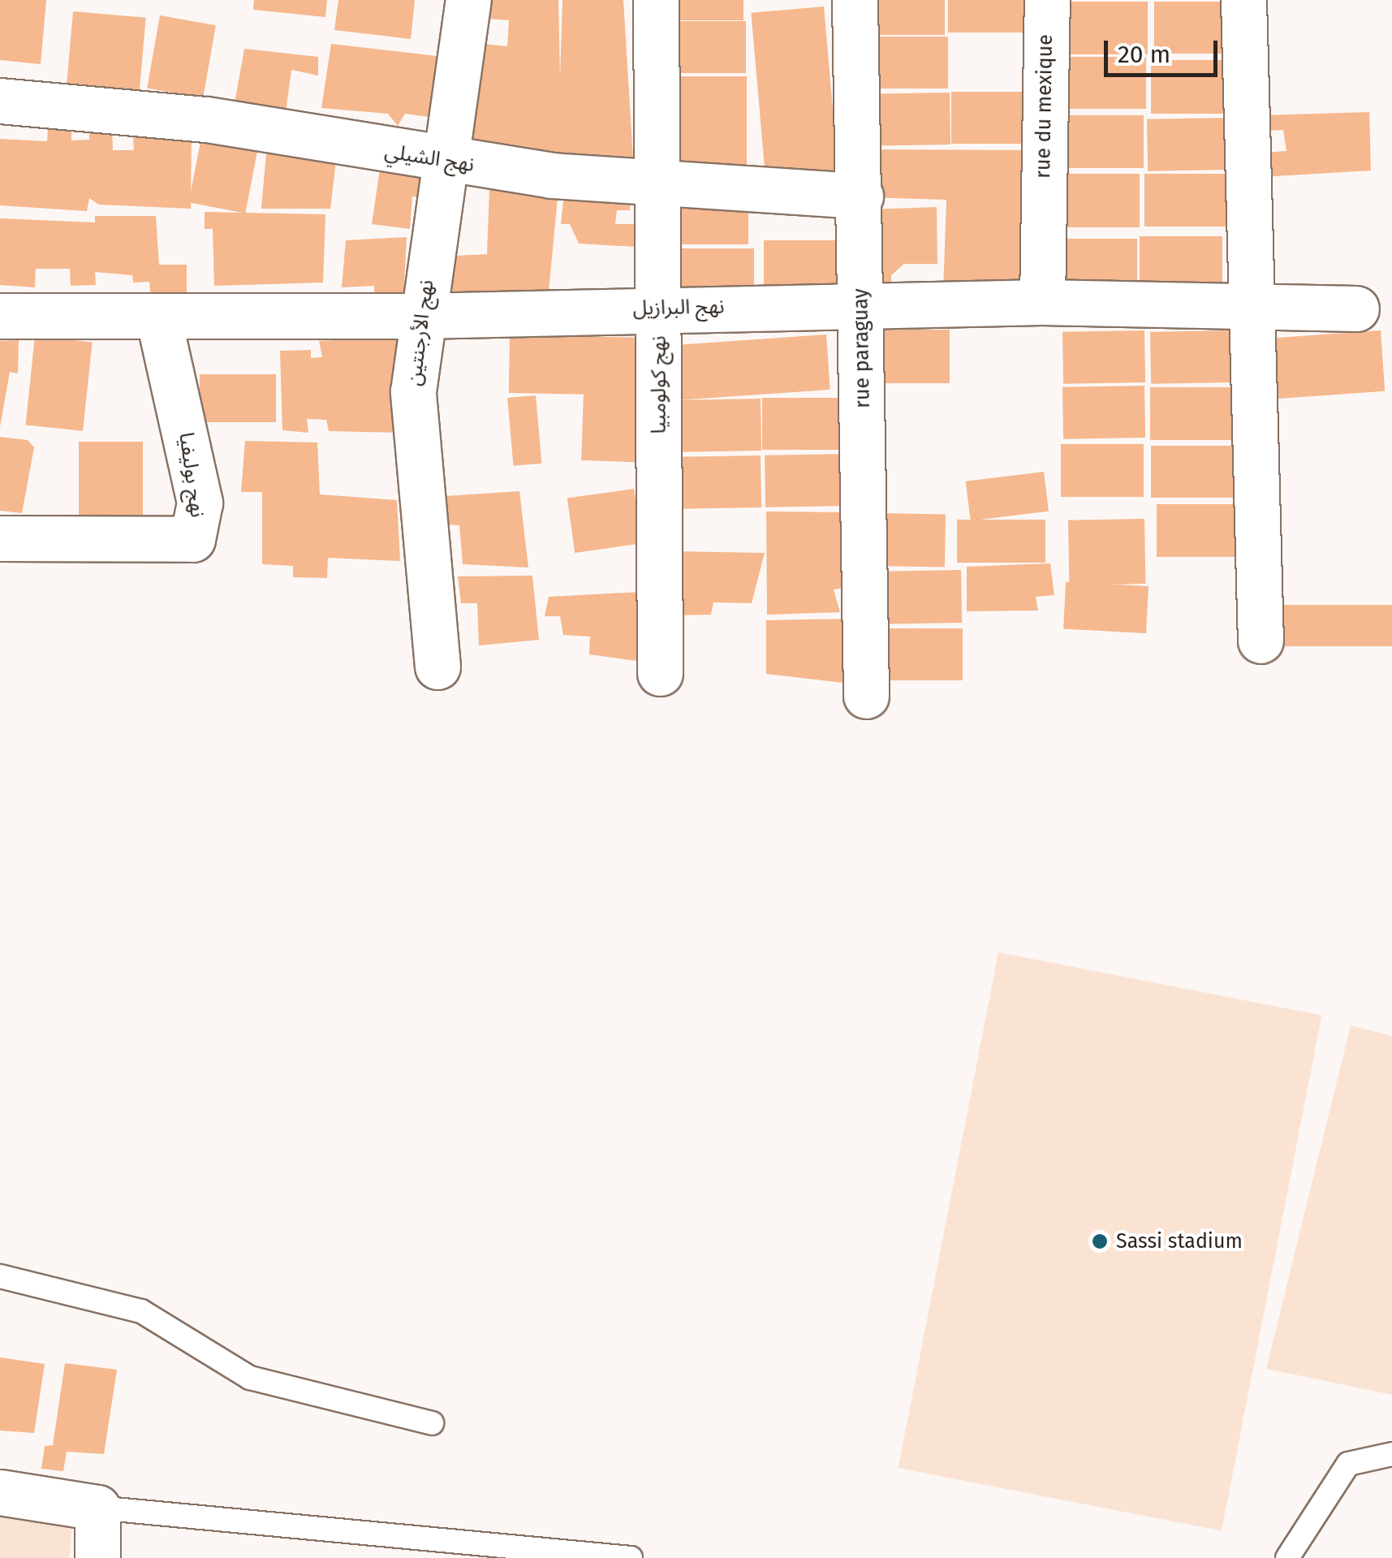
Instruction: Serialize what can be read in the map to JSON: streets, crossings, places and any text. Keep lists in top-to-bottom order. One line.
{"streets":{"street":["rue du mexique","نهج الشيلي","نهج البرازيل","نهج الأرجنتين","rue paraguay","نهج كولومبيا","نهج بوليفيا"]},"crossings":[["rue du mexique","نهج البرازيل"],["نهج الشيلي","نهج الأرجنتين"],["نهج الشيلي","rue paraguay"],["نهج الشيلي","نهج كولومبيا"],["نهج البرازيل","نهج الأرجنتين"],["نهج البرازيل","rue paraguay"],["نهج البرازيل","نهج كولومبيا"],["نهج البرازيل","نهج بوليفيا"]],"places":["Sassi stadium"],"scale_bar":"20 m"}
